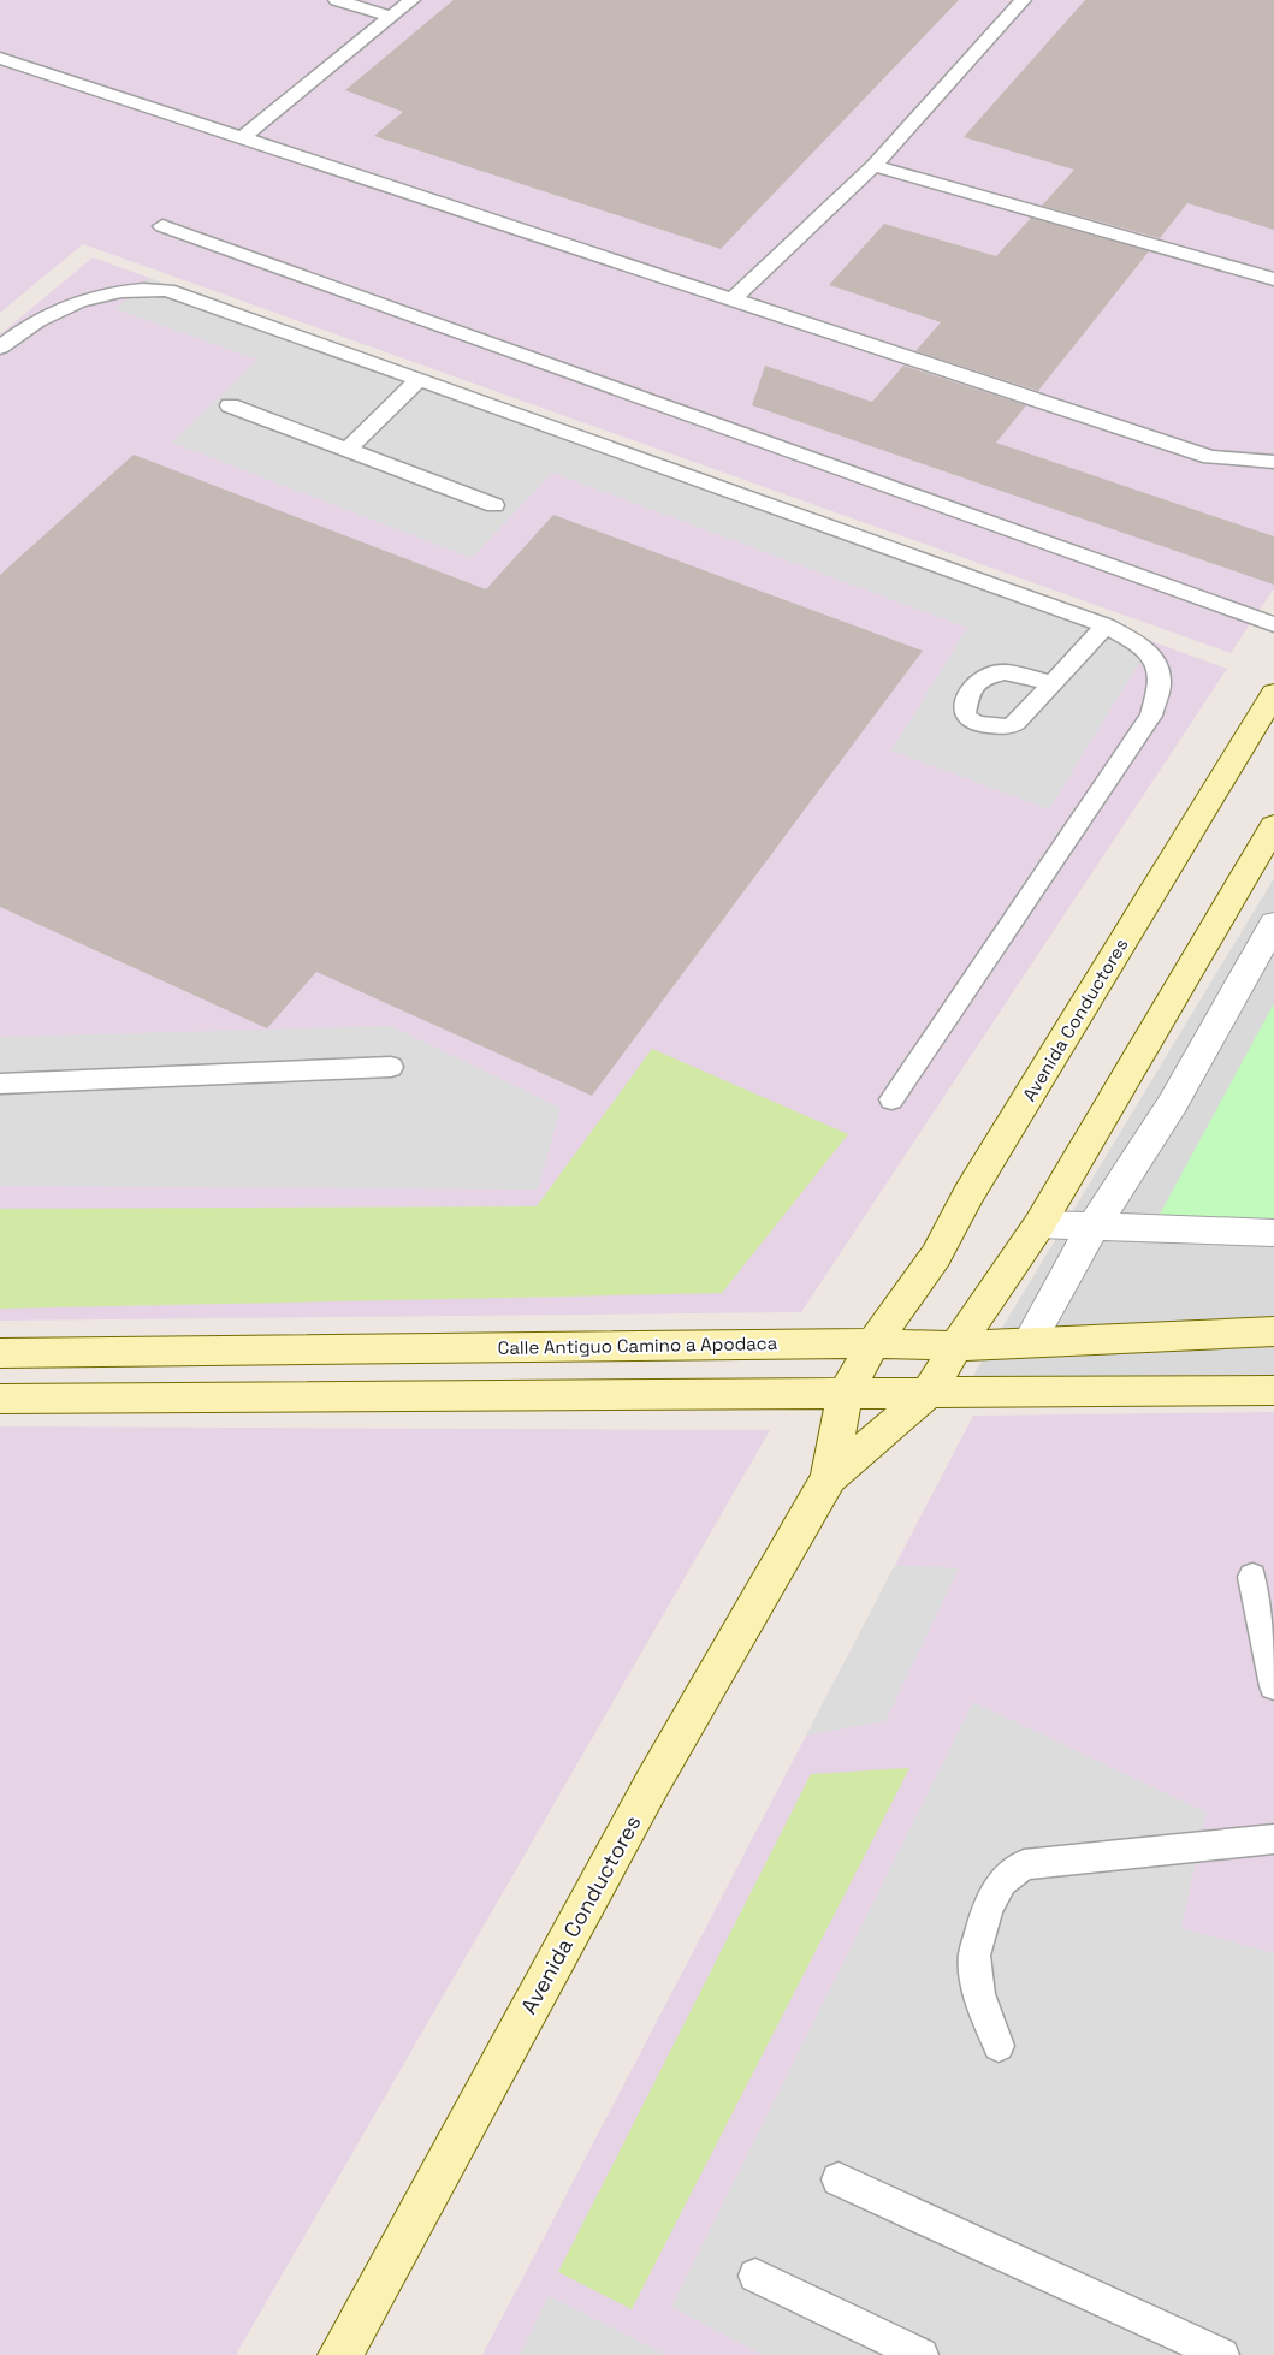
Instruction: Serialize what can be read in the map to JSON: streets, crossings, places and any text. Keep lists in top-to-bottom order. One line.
{"streets":{"main road":["Avenida Conductores","Calle Antiguo Camino a Apodaca"]},"crossings":[["Avenida Conductores","Calle Antiguo Camino a Apodaca"]]}
